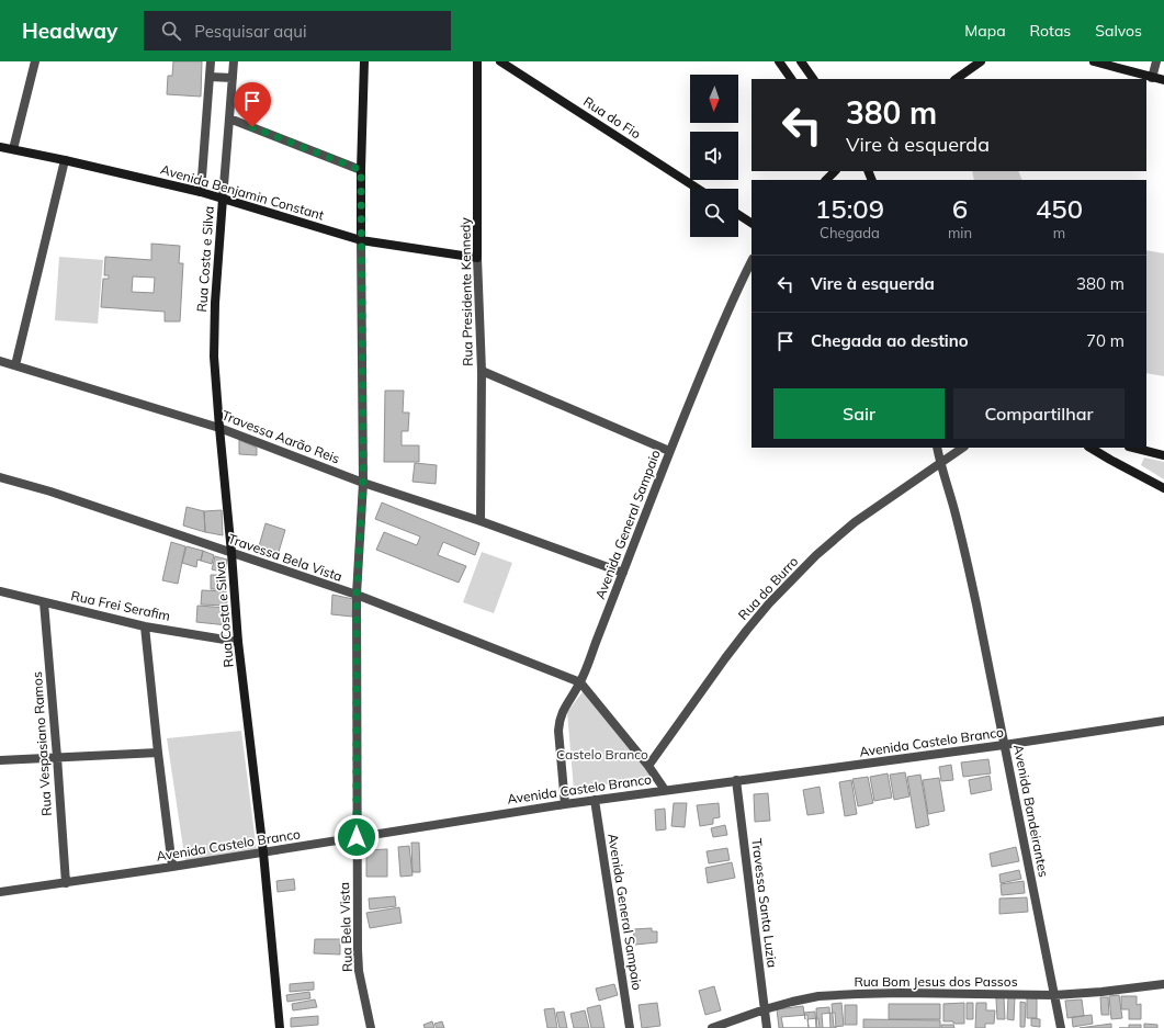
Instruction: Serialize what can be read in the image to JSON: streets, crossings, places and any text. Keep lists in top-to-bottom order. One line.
{"streets":{"street":["Rua do Fio","Avenida Benjamin Constant","Rua Costa e Silva","Rua Presidente Kennedy","Travessa Aarão Reis","Avenida General Sampaio","Travessa Bela Vista","Rua do Burro","Rua Frei Serafim","Avenida Castelo Branco","Rua Vespasiano Ramos","Avenida Bandeirantes","Travessa Santa Luzia","Rua Bela Vista","Rua Bom Jesus dos Passos"]},"crossings":[["Avenida Benjamin Constant","Rua Costa e Silva"],["Avenida Benjamin Constant","Rua Presidente Kennedy"],["Avenida Benjamin Constant","Rua Bela Vista"],["Rua Costa e Silva","Travessa Aarão Reis"],["Rua Costa e Silva","Travessa Bela Vista"],["Rua Costa e Silva","Rua Frei Serafim"],["Rua Costa e Silva","Avenida Castelo Branco"],["Rua Presidente Kennedy","Travessa Aarão Reis"],["Travessa Aarão Reis","Avenida General Sampaio"],["Travessa Aarão Reis","Rua Bela Vista"],["Avenida General Sampaio","Travessa Bela Vista"],["Avenida General Sampaio","Avenida Castelo Branco"],["Travessa Bela Vista","Rua do Burro"],["Travessa Bela Vista","Rua Bela Vista"],["Rua do Burro","Avenida Bandeirantes"],["Rua Frei Serafim","Rua Vespasiano Ramos"],["Avenida Castelo Branco","Rua Vespasiano Ramos"],["Avenida Castelo Branco","Avenida Bandeirantes"],["Avenida Castelo Branco","Travessa Santa Luzia"],["Avenida Castelo Branco","Rua Bela Vista"],["Avenida Bandeirantes","Rua Bom Jesus dos Passos"],["Travessa Santa Luzia","Rua Bom Jesus dos Passos"]],"parks":["Castelo Branco"],"north":"bottom","page":{"header":"Headway","search":"Pesquisar aqui","nav":["Mapa","Rotas","Salvos"],"turn":["380 m","Vire à esquerda"],"eta":["15:09","Chegada","6","min","450","m"],"list":[{"name":"Vire à esquerda","value":"380 m"},{"name":"Chegada ao destino","value":"70 m"}],"buttons":["Sair","Compartilhar"]}}
